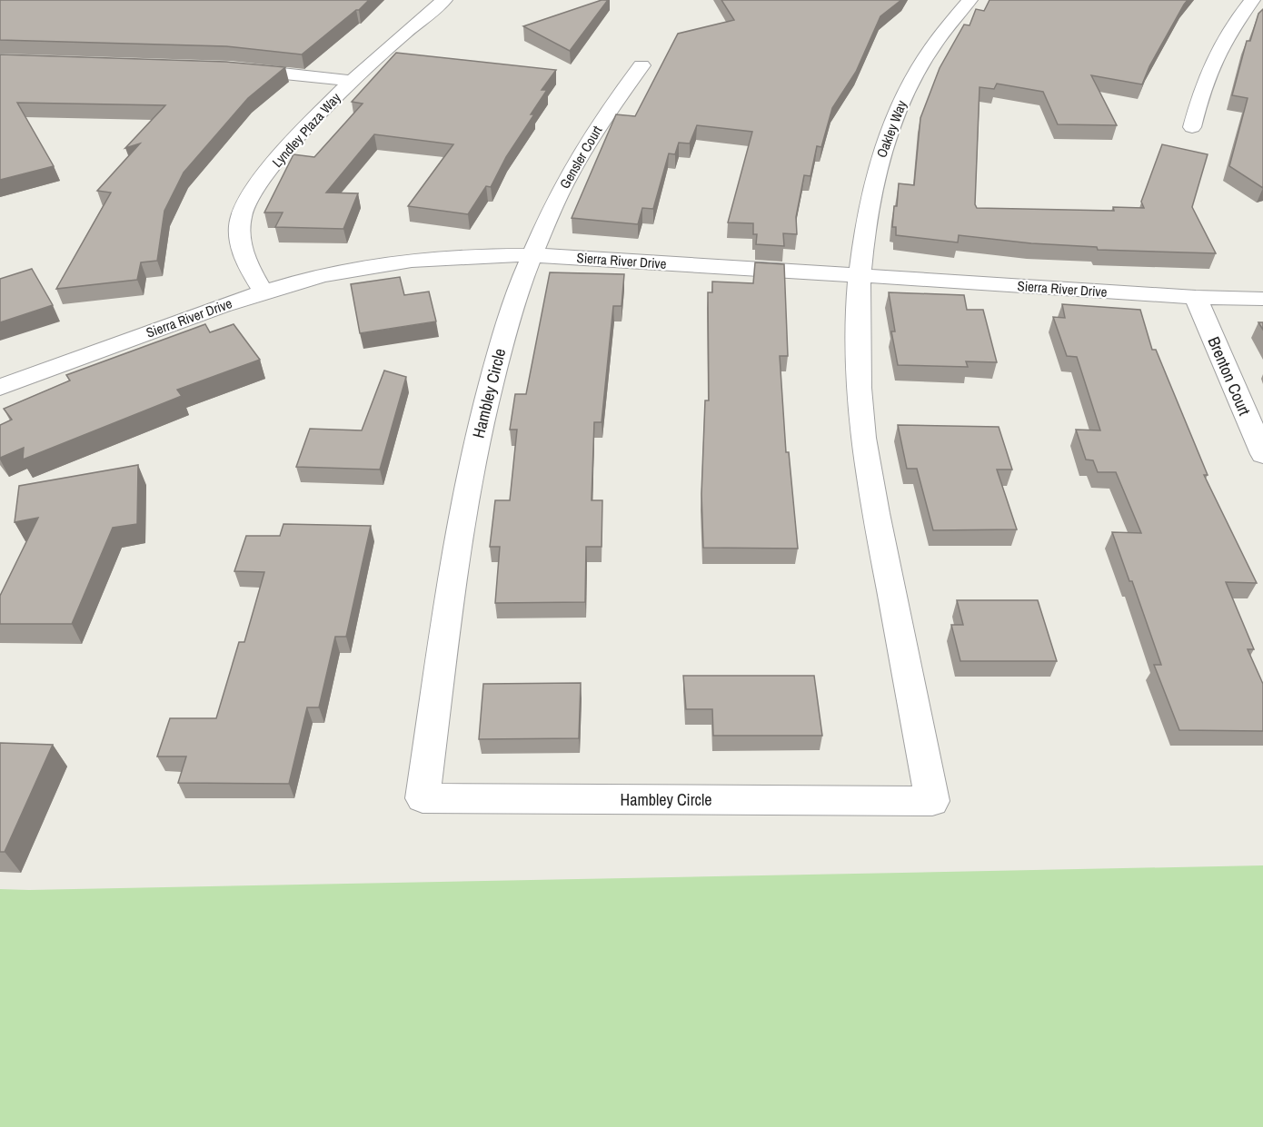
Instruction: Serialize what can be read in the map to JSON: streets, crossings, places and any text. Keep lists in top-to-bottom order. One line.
{"streets":{"street":["Oakley Way","Lyndley Plaza Way","Gensler Court","Sierra River Drive","Brenton Court","Hambley Circle"]},"crossings":[["Oakley Way","Sierra River Drive"],["Oakley Way","Hambley Circle"],["Lyndley Plaza Way","Sierra River Drive"],["Gensler Court","Sierra River Drive"],["Gensler Court","Hambley Circle"],["Sierra River Drive","Brenton Court"],["Sierra River Drive","Hambley Circle"]]}
